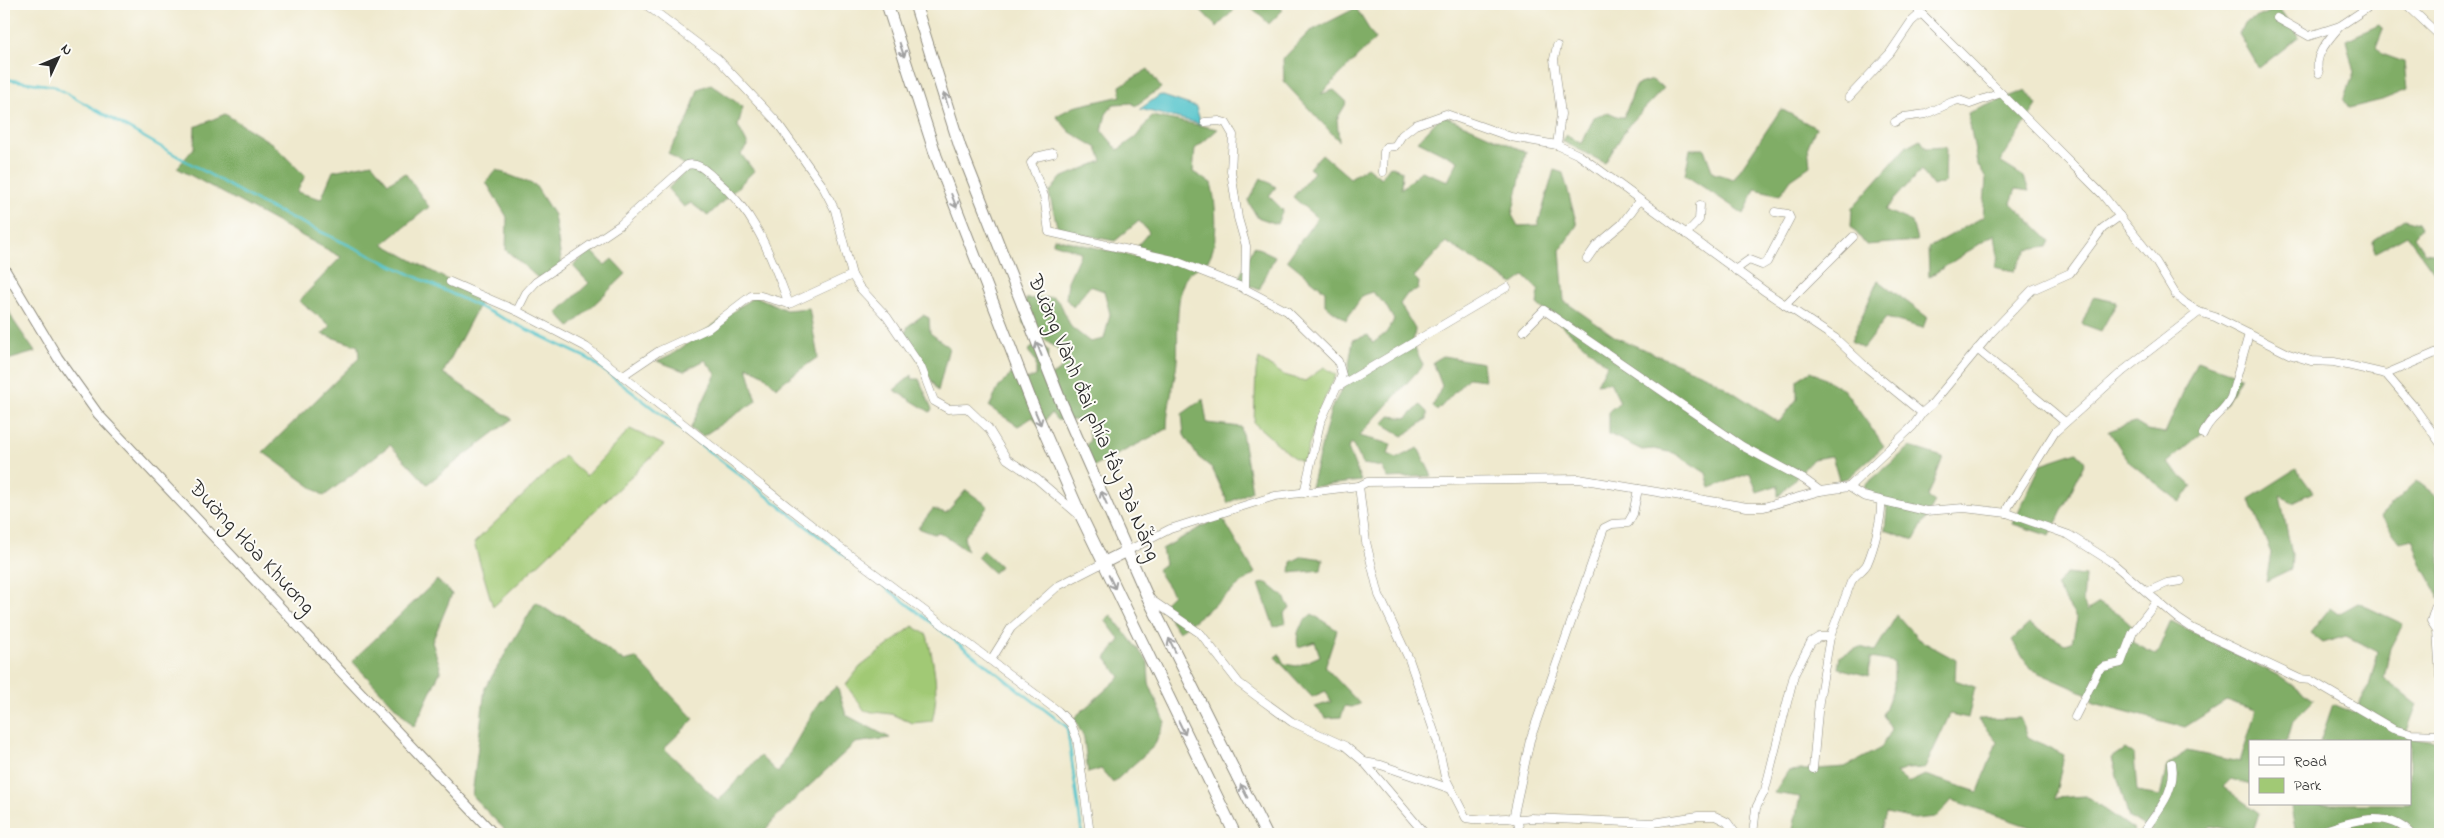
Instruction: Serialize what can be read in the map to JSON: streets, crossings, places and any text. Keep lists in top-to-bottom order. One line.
{"streets":{"main road":["Đường Vành đai phía tây Đà Nẵng"],"street":["Đường Hòa Khương"]},"legend":["Road","Park"],"north":"top right"}
